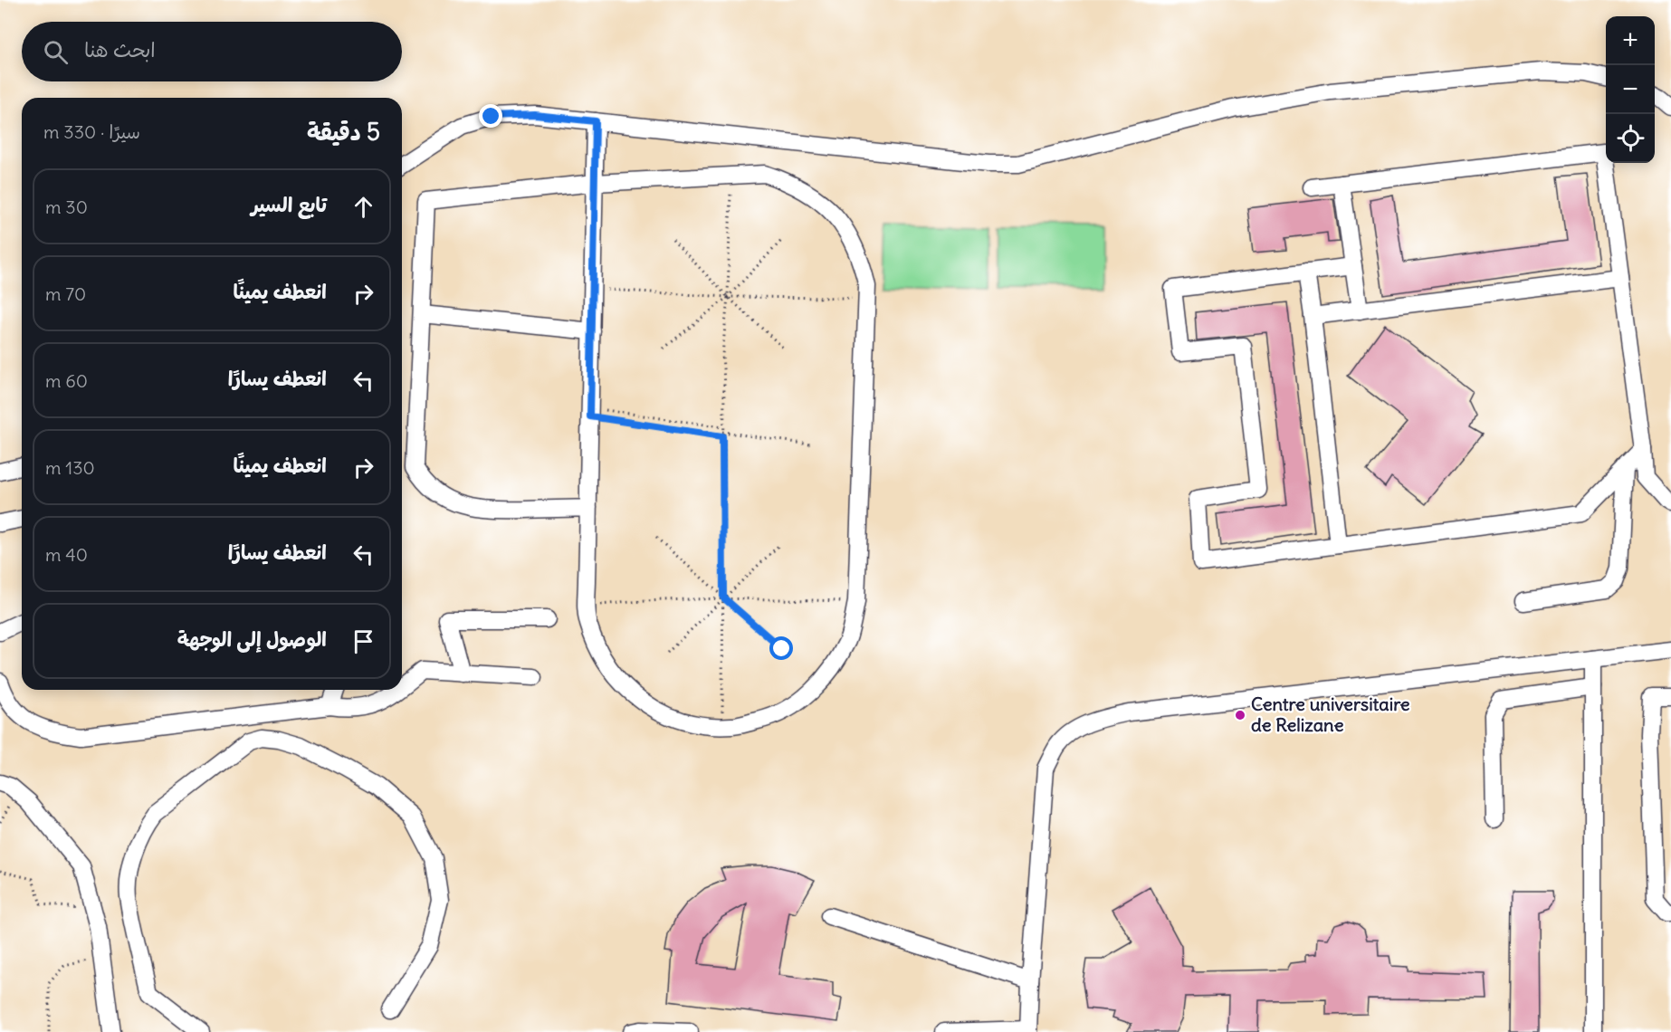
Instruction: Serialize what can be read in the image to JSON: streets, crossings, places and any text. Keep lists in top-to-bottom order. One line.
{"places":["Centre universitaire de Relizane"],"page":{"map_buttons":["+","−"],"search":"ابحث هنا","heading":["5 دقيقة","سيرًا · 330 m"],"list":[["تابع السير","30 m"],["انعطف يمينًا","70 m"],["انعطف يسارًا","60 m"],["انعطف يمينًا","130 m"],["انعطف يسارًا","40 m"],"الوصول إلى الوجهة"]}}
